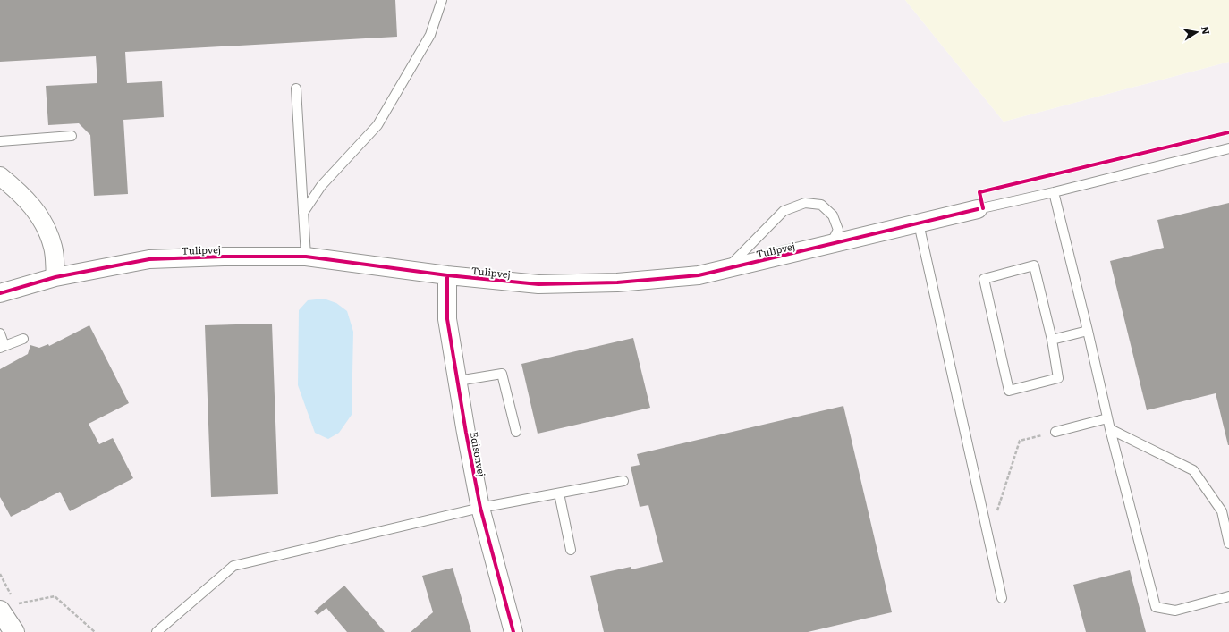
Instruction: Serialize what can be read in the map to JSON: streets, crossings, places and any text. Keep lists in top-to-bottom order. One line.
{"streets":{"street":["Tulipvej","Edisonvej"]},"crossings":[["Tulipvej","Edisonvej"]],"north":"right"}
